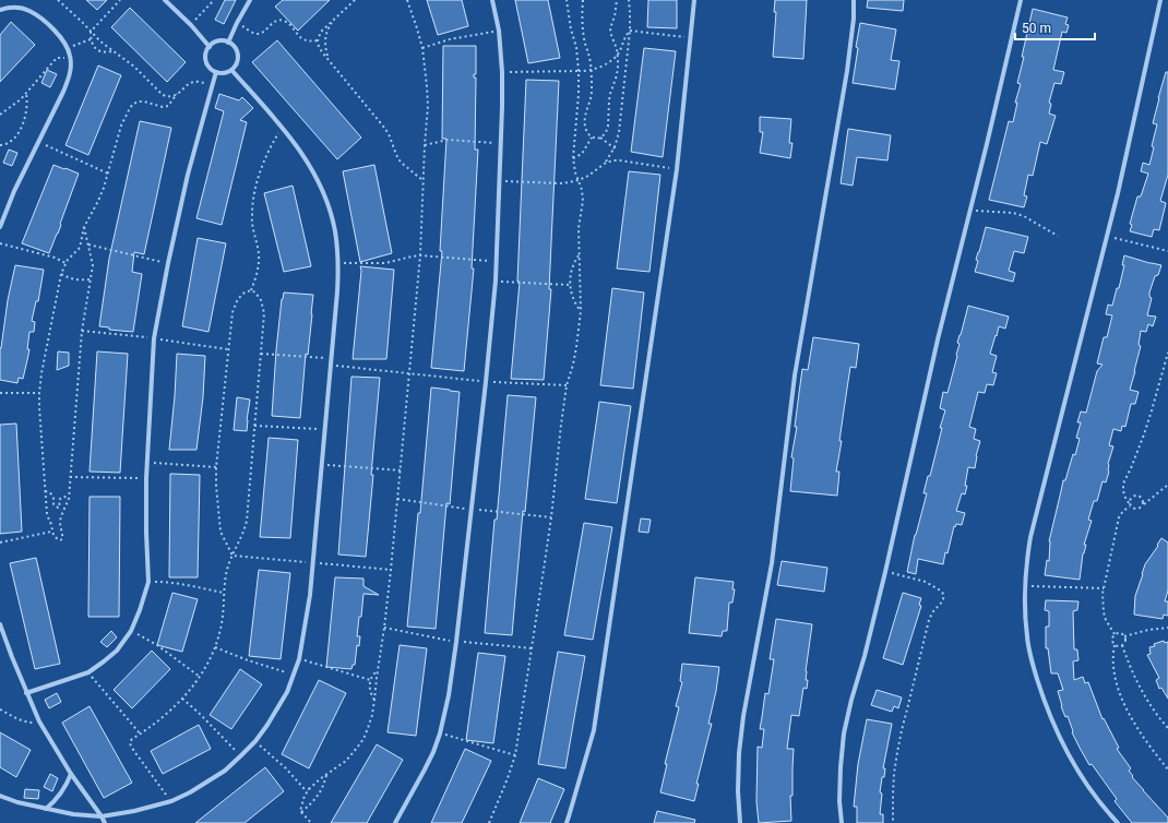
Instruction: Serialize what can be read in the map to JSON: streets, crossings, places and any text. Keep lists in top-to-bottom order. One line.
{"scale_bar":"50 m"}
